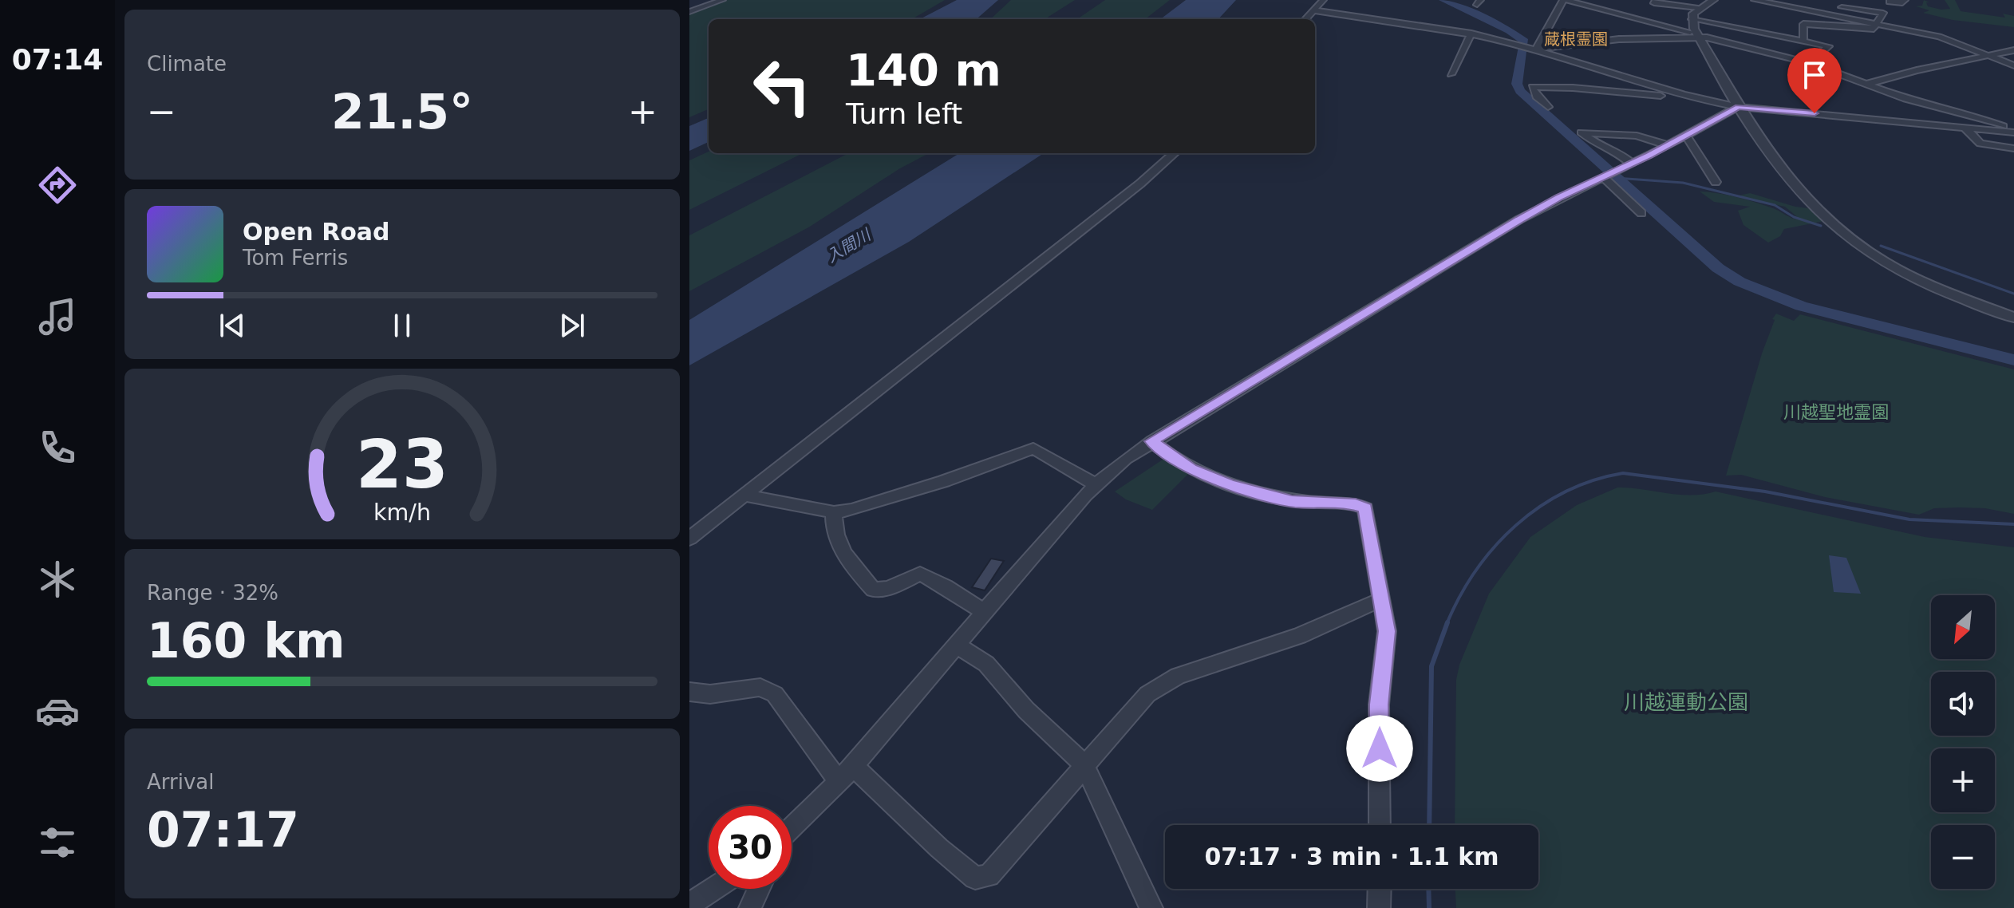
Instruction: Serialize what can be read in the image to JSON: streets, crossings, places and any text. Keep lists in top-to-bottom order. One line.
{"districts":["蔵根霊園"],"water":["入間川"],"parks":["川越聖地霊園","川越運動公園"],"north":"bottom left","page":{"tabs":"07:14","tile":["Climate",["Range · 32%","160 km"],["Arrival","07:17"]],"turn":["140 m","Turn left"],"heat":["−","21.5°","+"],"song":["Open Road","Tom Ferris"],"map_buttons":["+","−"],"limit":"30","trip":"07:17 · 3 min · 1.1 km","gauge":["23","km/h"]}}
